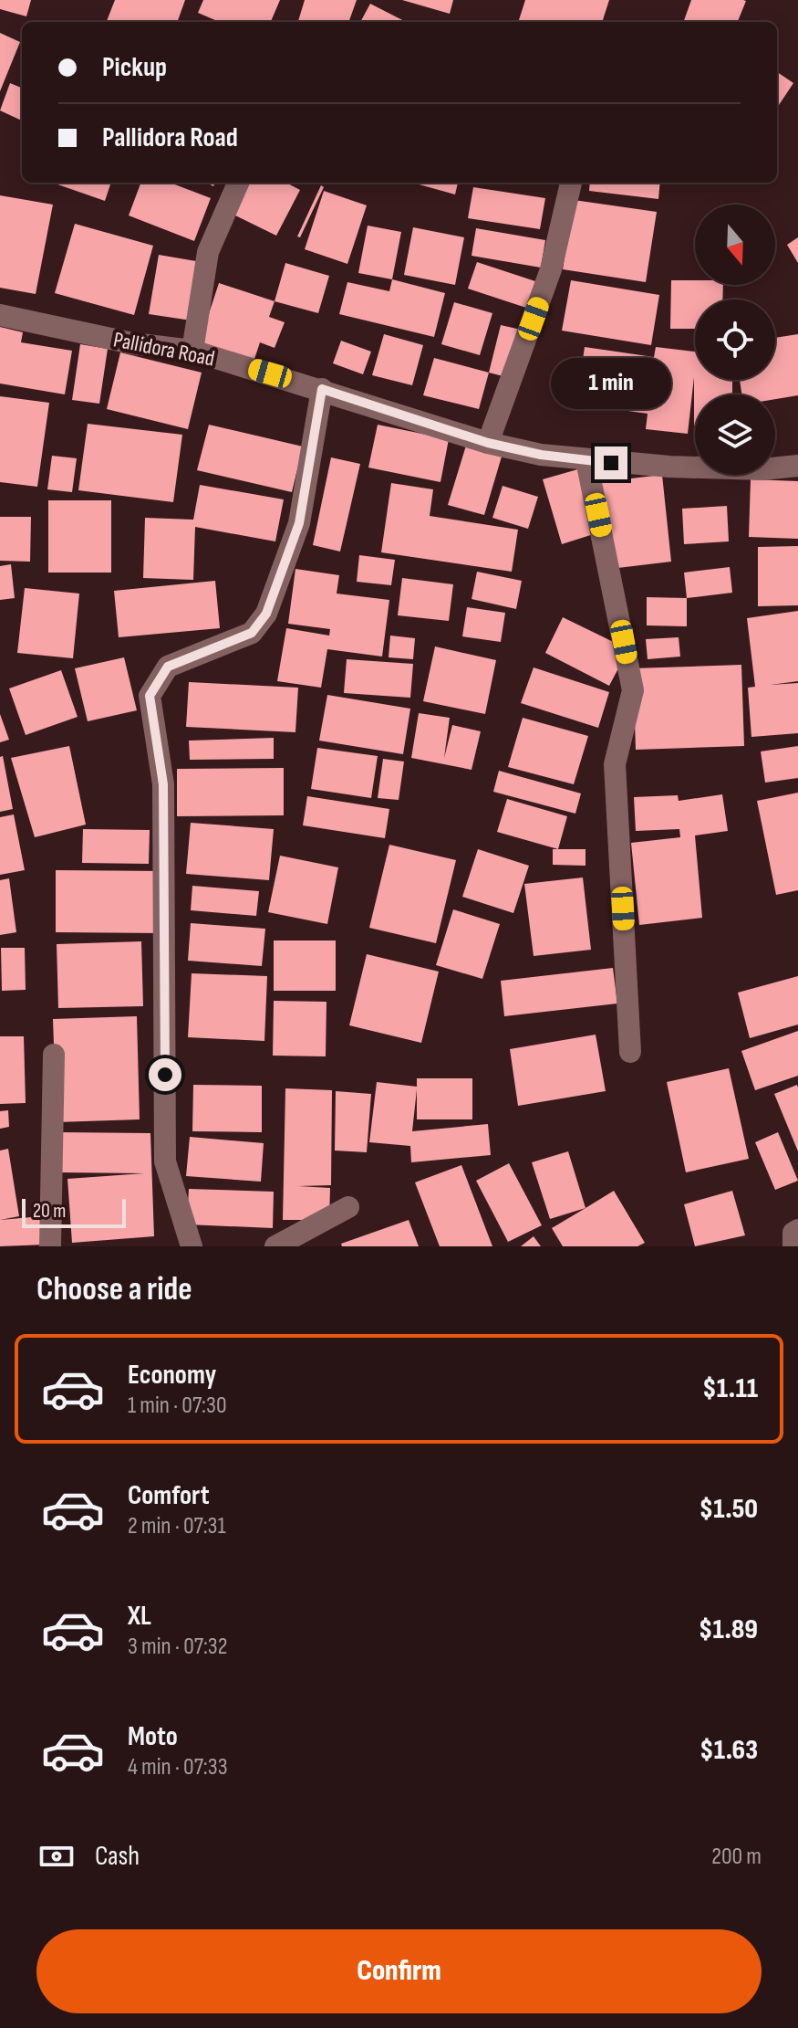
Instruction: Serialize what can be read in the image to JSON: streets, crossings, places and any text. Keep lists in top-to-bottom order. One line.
{"streets":{"street":["Pallidora Road"]},"scale_bar":"20 m","north":"bottom","page":{"banner":["Pickup","Pallidora Road"],"bubble":"1 min","scale":"20 m","heading":"Choose a ride","list":[{"name":"Economy","note":"1 min · 07:30","value":"$1.11"},{"name":"Comfort","note":"2 min · 07:31","value":"$1.50"},{"name":"XL","note":"3 min · 07:32","value":"$1.89"},{"name":"Moto","note":"4 min · 07:33","value":"$1.63"}],"pay":["Cash","200 m"],"buttons":"Confirm"}}
